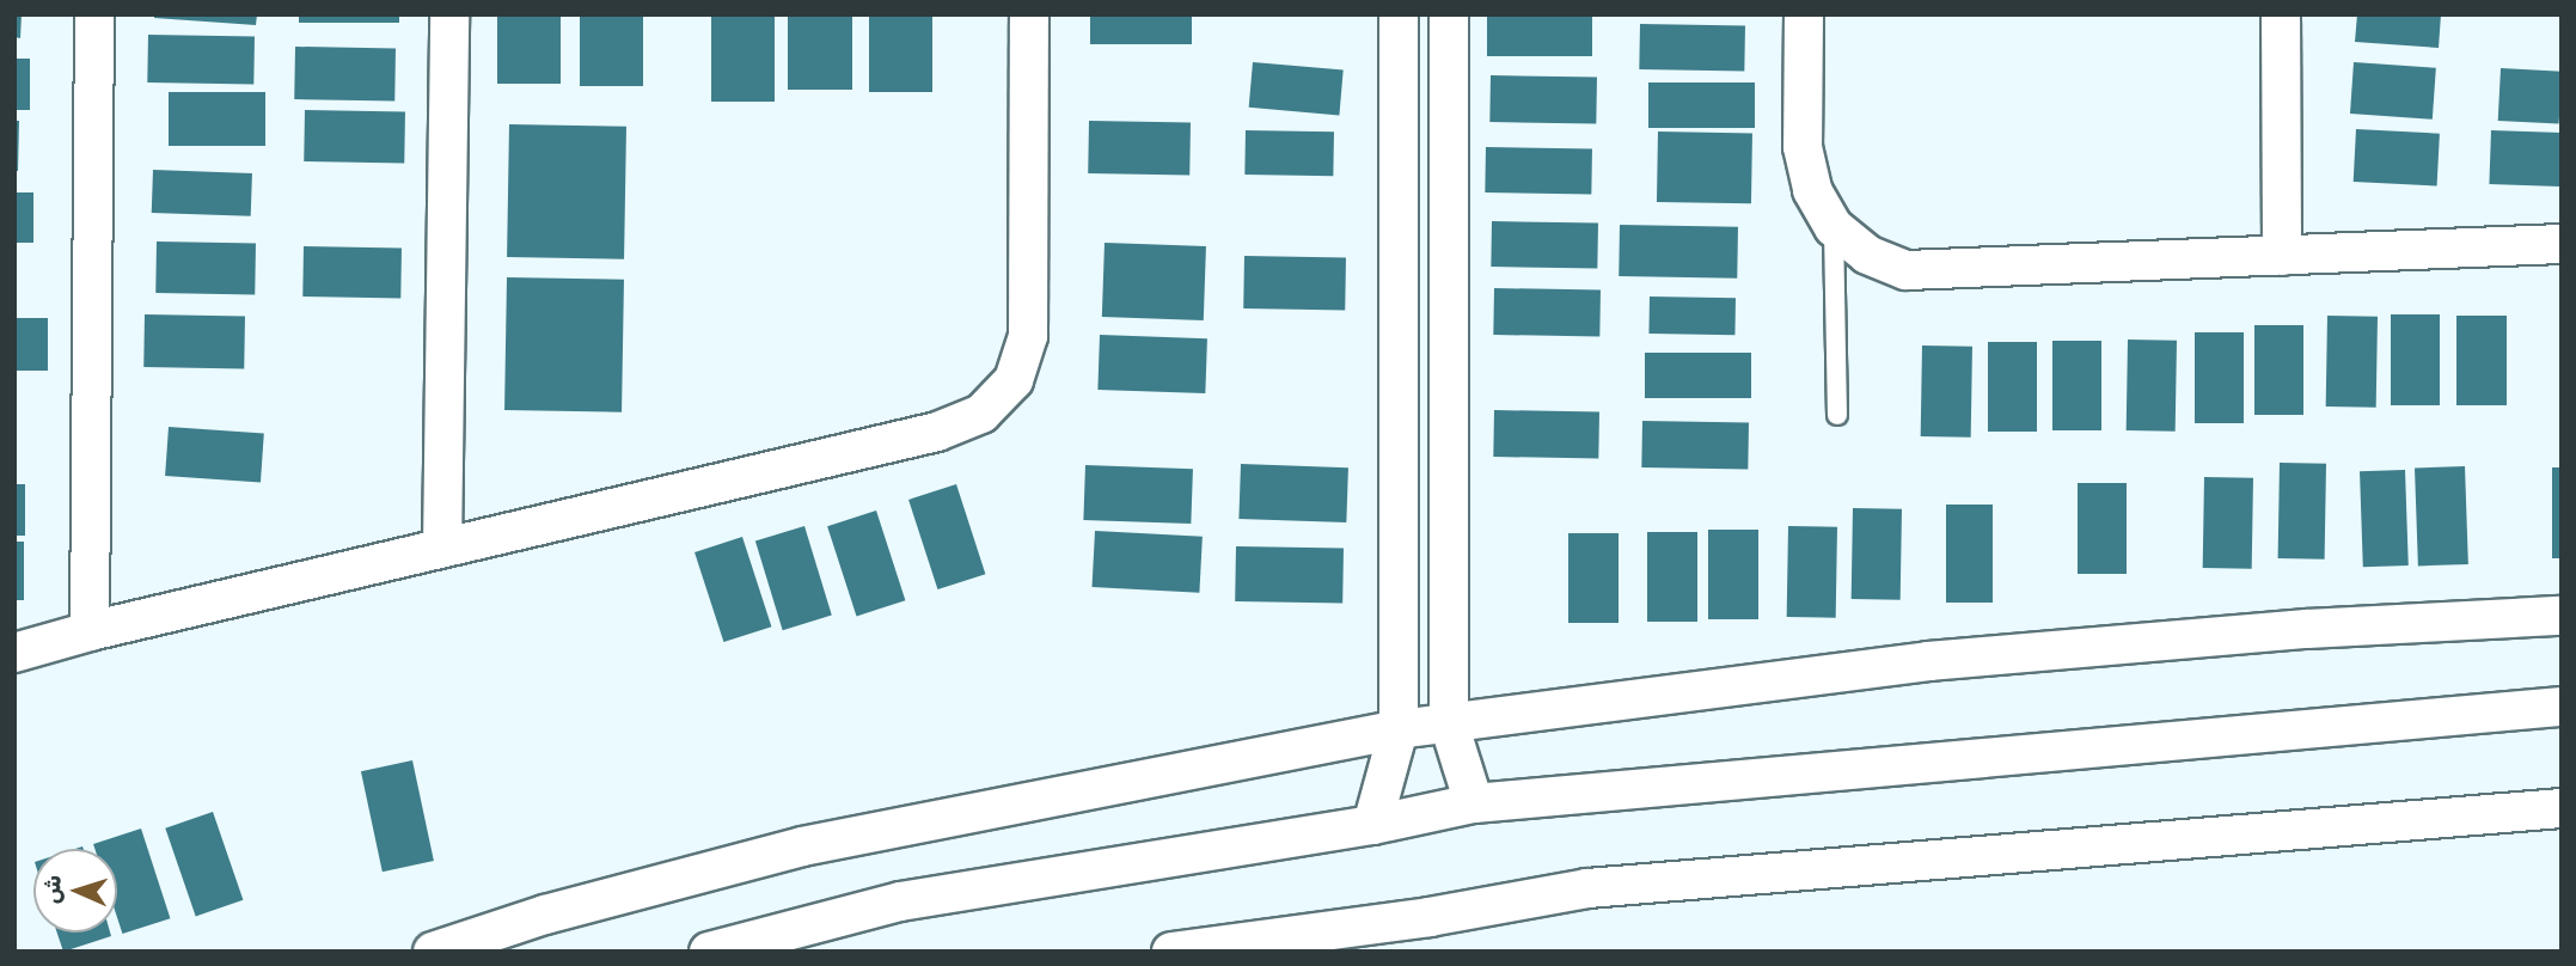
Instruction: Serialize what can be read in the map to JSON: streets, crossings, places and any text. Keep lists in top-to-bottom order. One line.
{"north":"left"}
